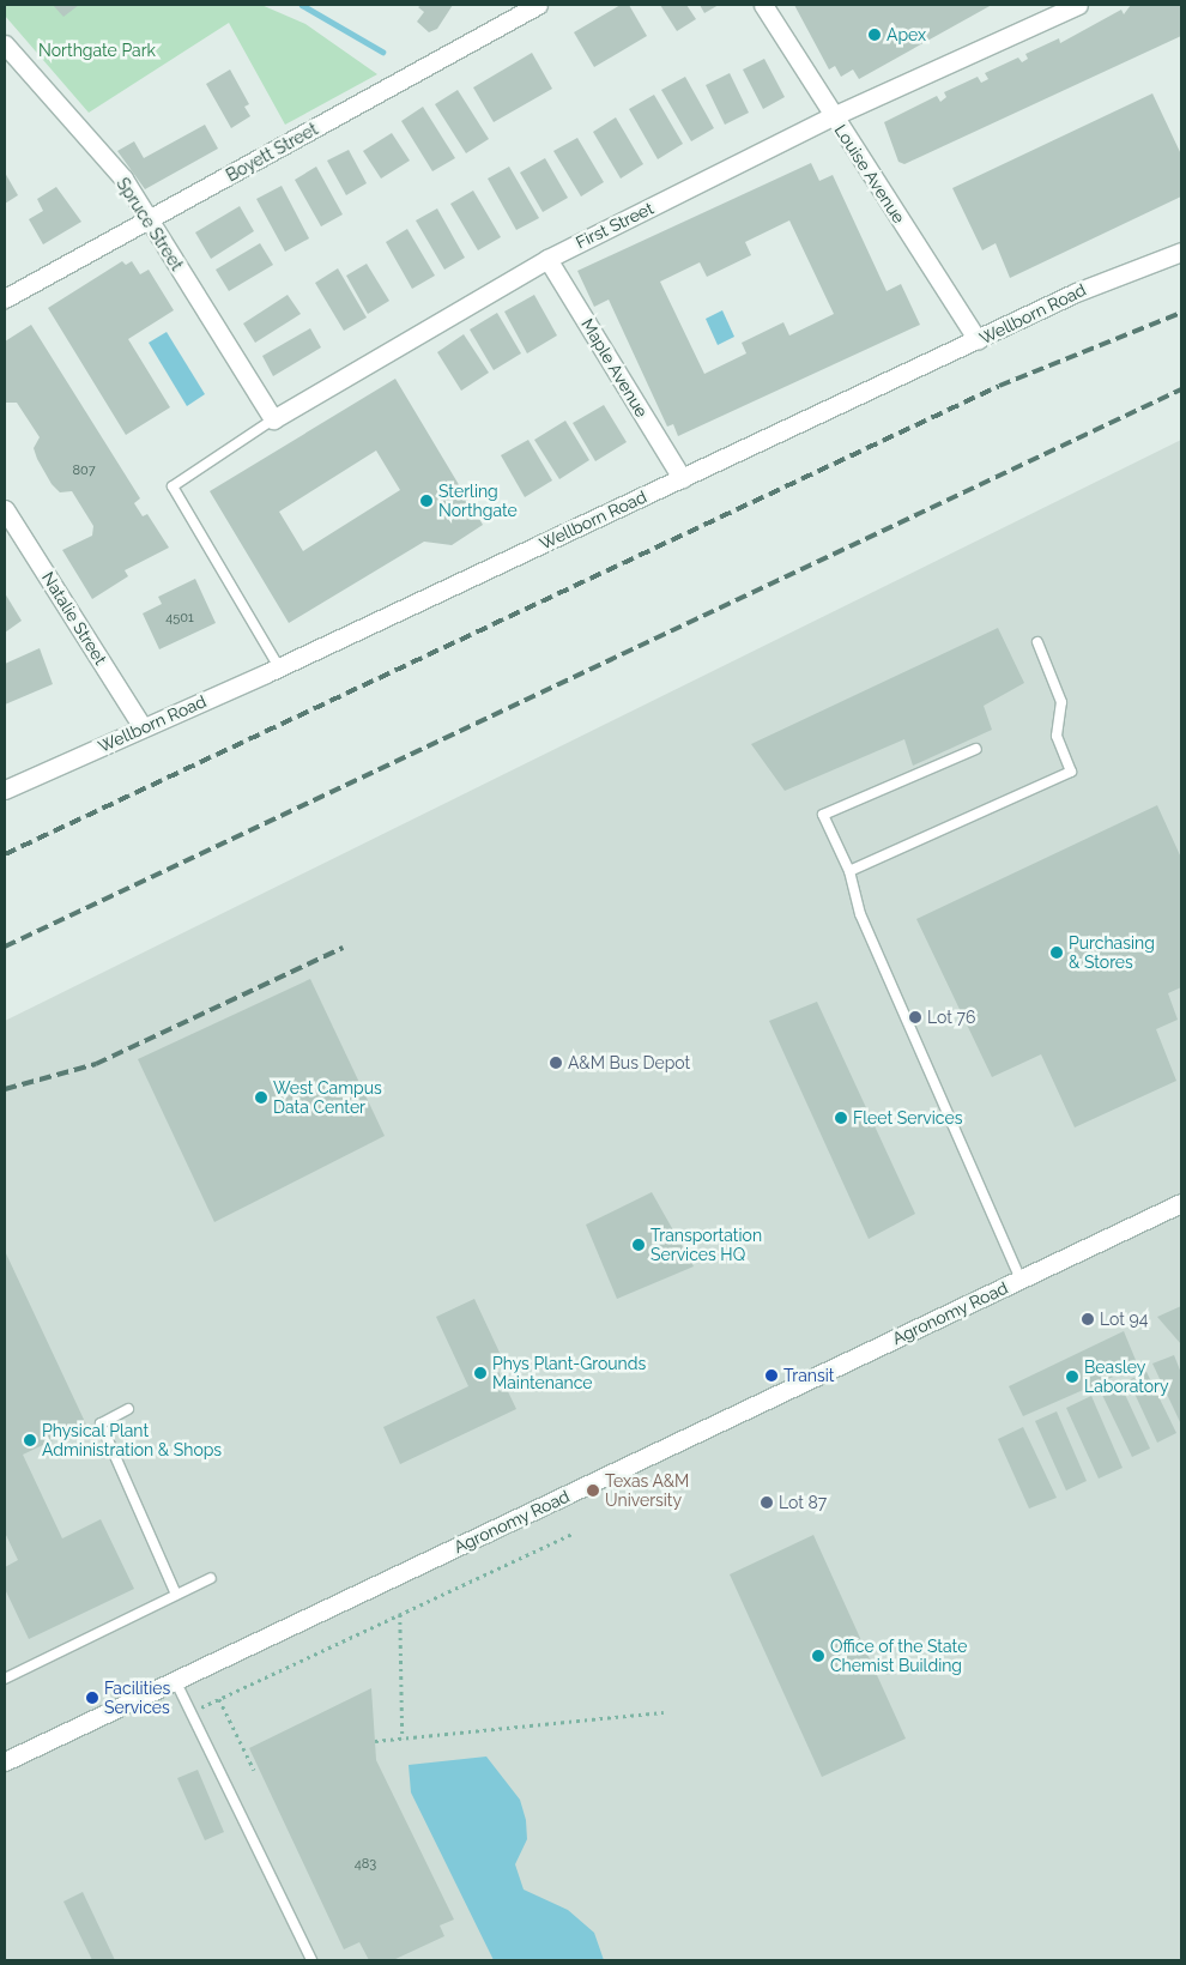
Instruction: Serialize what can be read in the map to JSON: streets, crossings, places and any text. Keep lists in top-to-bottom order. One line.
{"streets":{"street":["Boyett Street","Louise Avenue","Spruce Street","First Street","Wellborn Road","Maple Avenue","Natalie Street","Agronomy Road"]},"crossings":[["Boyett Street","Spruce Street"],["Louise Avenue","First Street"],["Louise Avenue","Wellborn Road"],["Spruce Street","First Street"],["First Street","Wellborn Road"],["First Street","Maple Avenue"],["Wellborn Road","Maple Avenue"],["Wellborn Road","Natalie Street"]],"parks":["Northgate Park"],"places":["Apex","Sterling Northgate","Purchasing & Stores","Lot 76","A&M Bus Depot","West Campus Data Center","Fleet Services","Transportation Services HQ","Lot 94","Phys Plant-Grounds Maintenance","Transit","Beasley Laboratory","Physical Plant Administration & Shops","Texas A&M University","Lot 87","Office of the State Chemist Building","Facilities Services"],"house_numbers":["807","4501","483"]}
